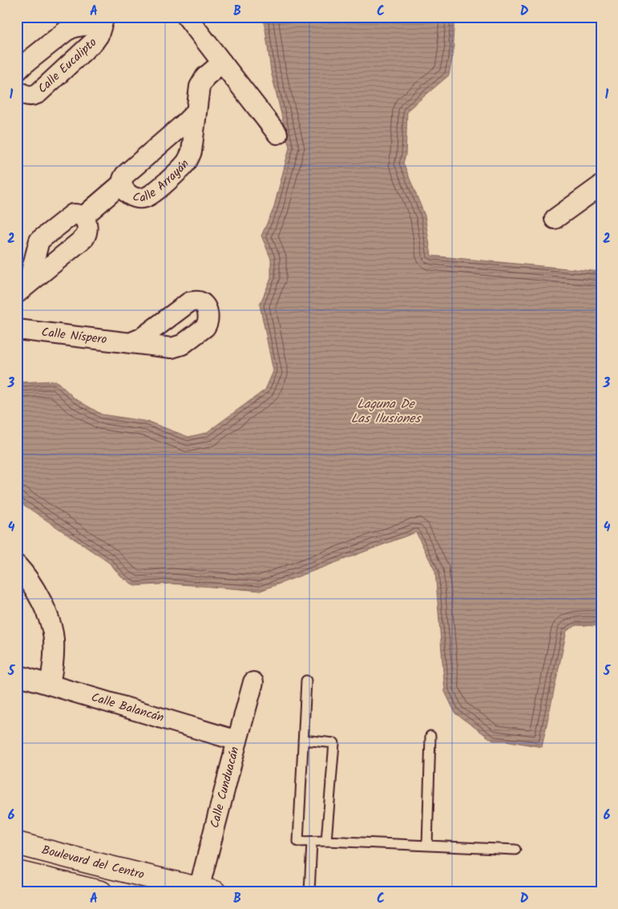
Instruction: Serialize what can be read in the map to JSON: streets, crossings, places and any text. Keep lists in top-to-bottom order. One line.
{"streets":{"street":["Calle Eucalipto","Calle Arrayán","Calle Níspero","Calle Balancán","Calle Cunduacán","Boulevard del Centro"]},"crossings":[["Calle Balancán","Calle Cunduacán"],["Calle Cunduacán","Boulevard del Centro"]],"water":["Laguna De Las Ilusiones"],"grid":{"columns":["A","B","C","D"],"rows":["1","2","3","4","5","6"]}}
